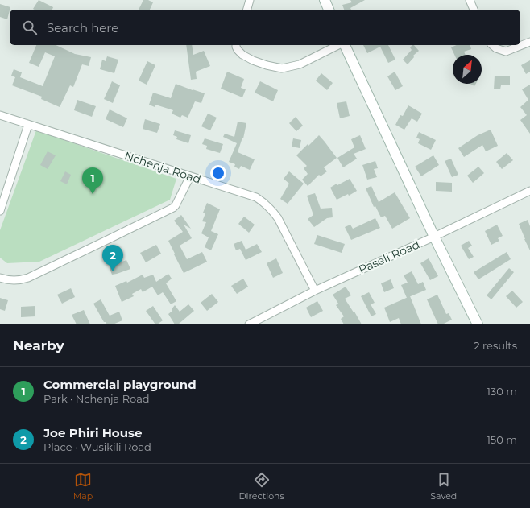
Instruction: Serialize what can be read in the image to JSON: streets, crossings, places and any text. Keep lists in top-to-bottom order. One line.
{"streets":{"street":["Nchenja Road","Paseli Road"]},"crossings":[["Nchenja Road","Paseli Road"]],"north":"top right","page":{"search":"Search here","pins":["1","2"],"heading":["Nearby","2 results"],"list":[{"mark":"1","name":"Commercial playground","note":"Park · Nchenja Road","value":"130 m"},{"mark":"2","name":"Joe Phiri House","note":"Place · Wusikili Road","value":"150 m"}],"nav":["Map","Directions","Saved"]}}
